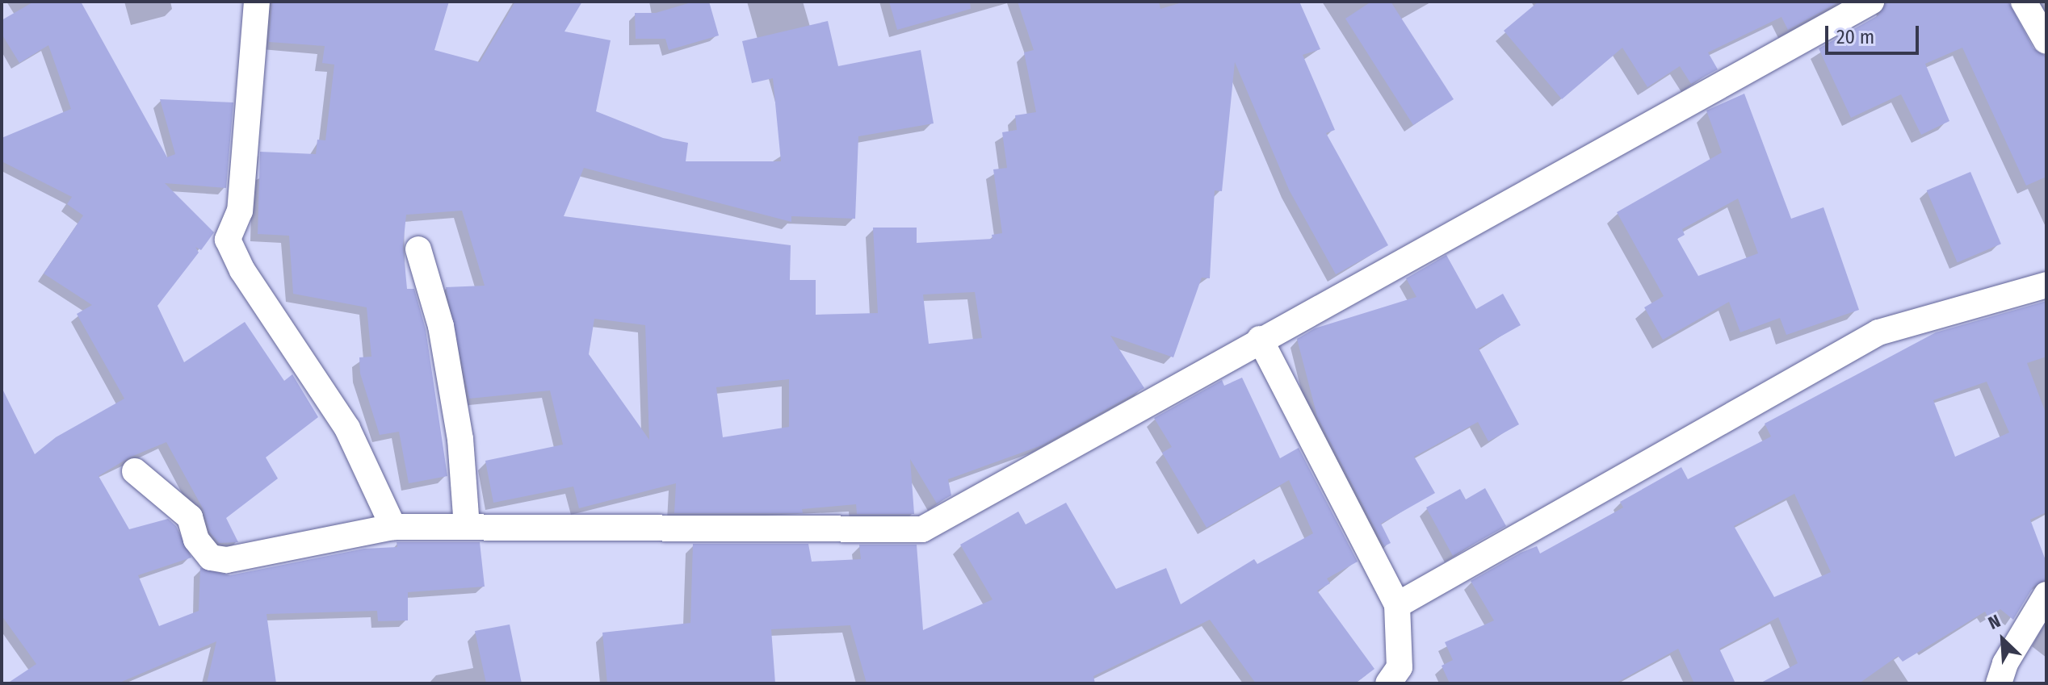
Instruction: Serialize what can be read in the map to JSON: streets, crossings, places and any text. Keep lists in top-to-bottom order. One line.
{"scale_bar":"20 m","north":"top left"}
